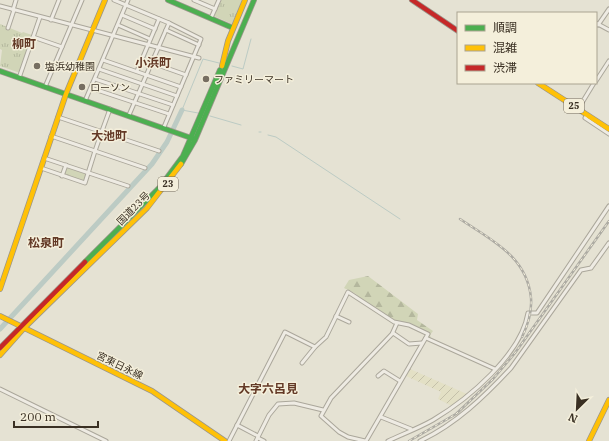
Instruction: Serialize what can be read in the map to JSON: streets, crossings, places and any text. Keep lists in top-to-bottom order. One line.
{"streets":{"main road":["25","23","国道23号","宮東日永線"]},"crossings":[["国道23号","宮東日永線"]],"districts":["柳町","小浜町","大池町","松泉町","大字六呂見"],"places":["塩浜幼稚園","ファミリーマート","ローソン"],"legend":["順調","混雑","渋滞"],"scale_bar":"200 m","north":"bottom left"}
